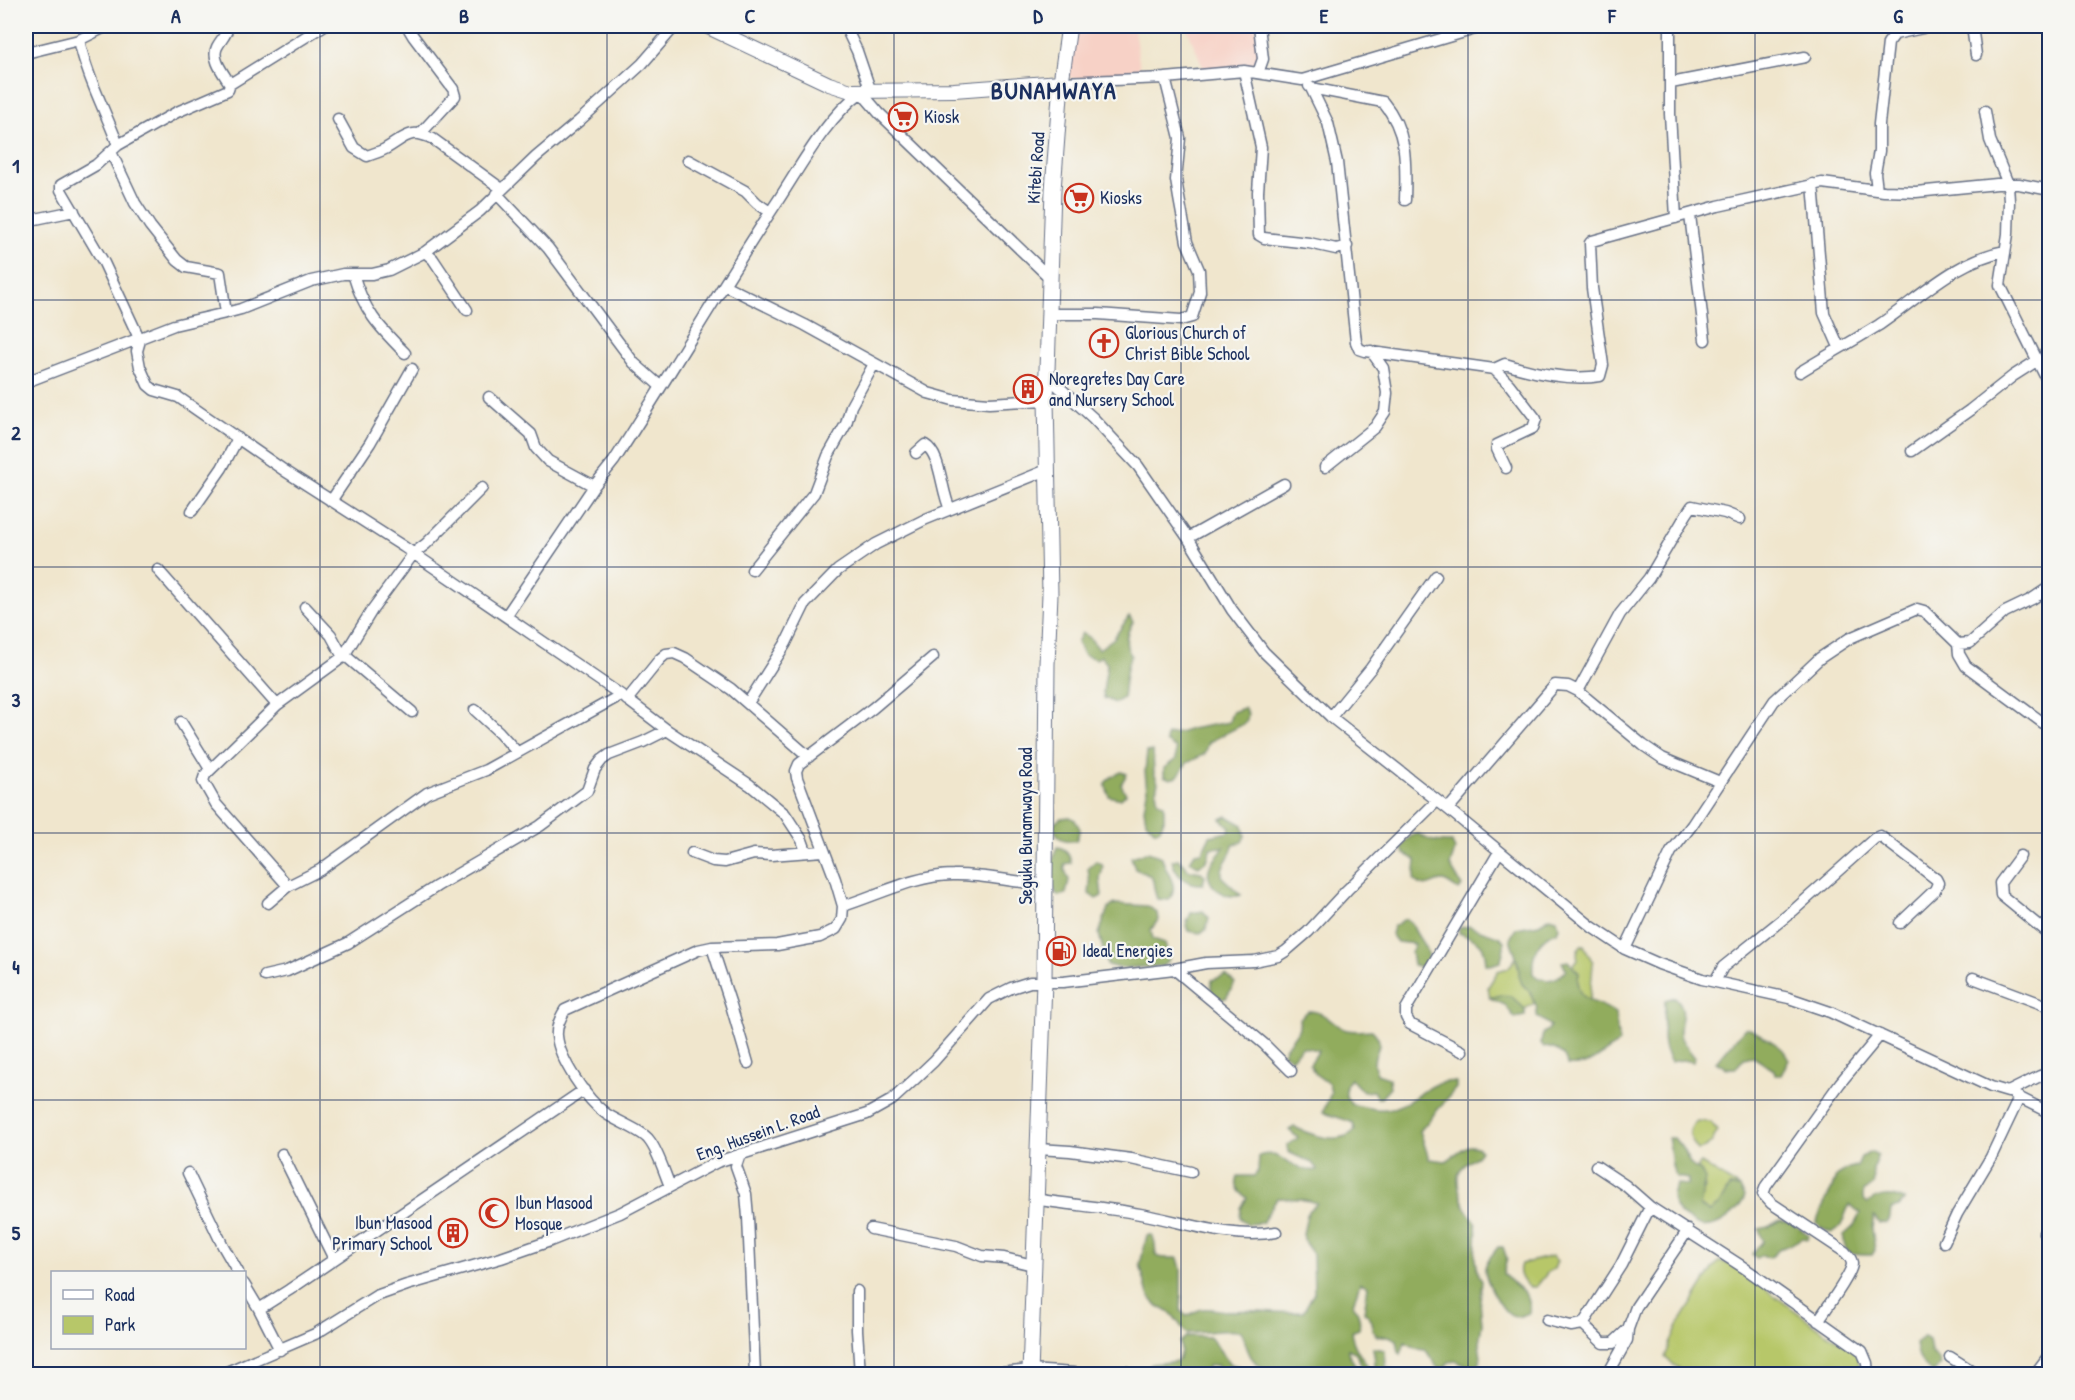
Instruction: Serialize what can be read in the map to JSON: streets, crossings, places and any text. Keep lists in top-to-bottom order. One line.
{"streets":{"main road":["Kitebi Road","Seguku Bunamwaya Road"],"street":["Eng. Hussein L. Road"]},"crossings":[["Kitebi Road","Seguku Bunamwaya Road"],["Seguku Bunamwaya Road","Eng. Hussein L. Road"]],"districts":["BUNAMWAYA"],"places":{"supermarket":["Kiosk","Kiosks"],"church":["Glorious Church of Christ Bible School"],"building":["Noregretes Day Care and Nursery School","Ibun Masood Primary School"],"fuel station":["Ideal Energies"],"mosque":["Ibun Masood Mosque"]},"legend":["Road","Park"],"grid":{"columns":["A","B","C","D","E","F","G"],"rows":["1","2","3","4","5"]}}
